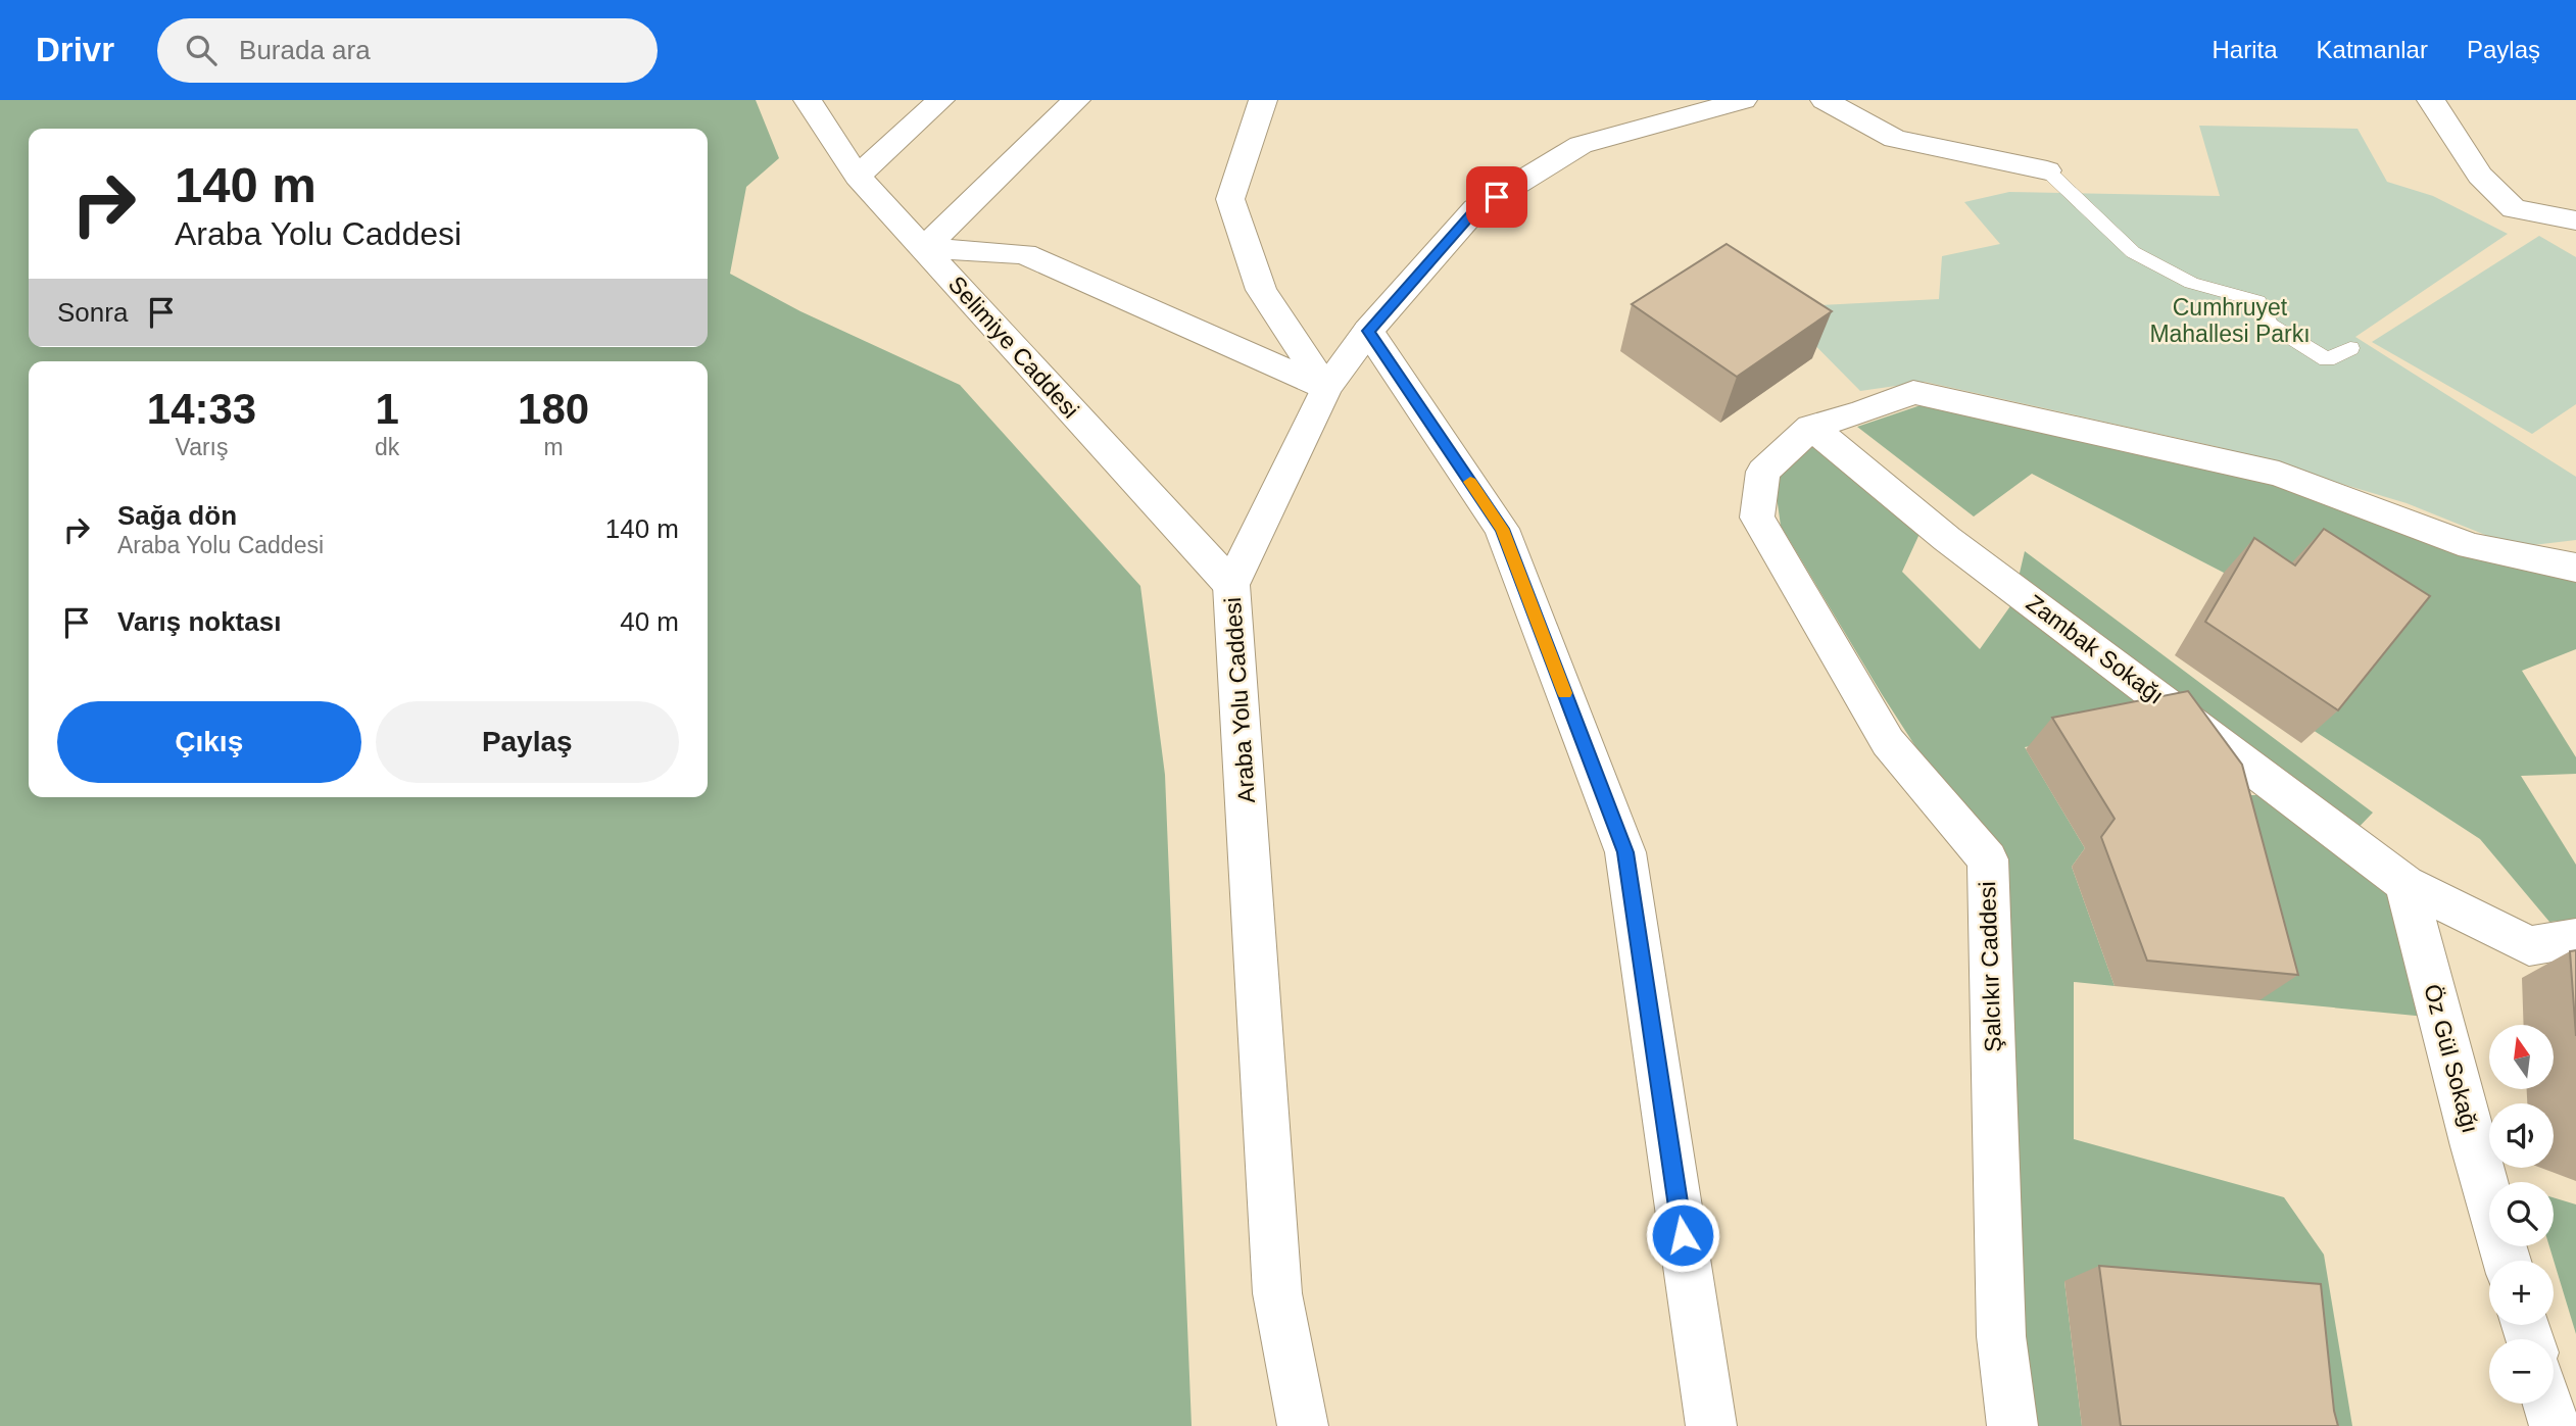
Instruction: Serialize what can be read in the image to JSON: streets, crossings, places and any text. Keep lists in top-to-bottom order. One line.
{"streets":{"street":["Selimiye Caddesi","Zambak Sokağı","Araba Yolu Caddesi","Şalcıkır Caddesi","Öz Gül Sokağı"]},"crossings":[["Selimiye Caddesi","Araba Yolu Caddesi"],["Zambak Sokağı","Şalcıkır Caddesi"],["Zambak Sokağı","Öz Gül Sokağı"]],"parks":["Cumhruyet Mahallesi Parkı"],"north":"top","page":{"header":"Drivr","search":"Burada ara","nav":["Harita","Katmanlar","Paylaş"],"turn":["140 m","Araba Yolu Caddesi"],"then":"Sonra","eta":["14:33","Varış","1","dk","180","m"],"list":[{"name":"Sağa dön","note":"Araba Yolu Caddesi","value":"140 m"},{"name":"Varış noktası","value":"40 m"}],"buttons":["Çıkış","Paylaş"],"map_buttons":["+","−"]}}
